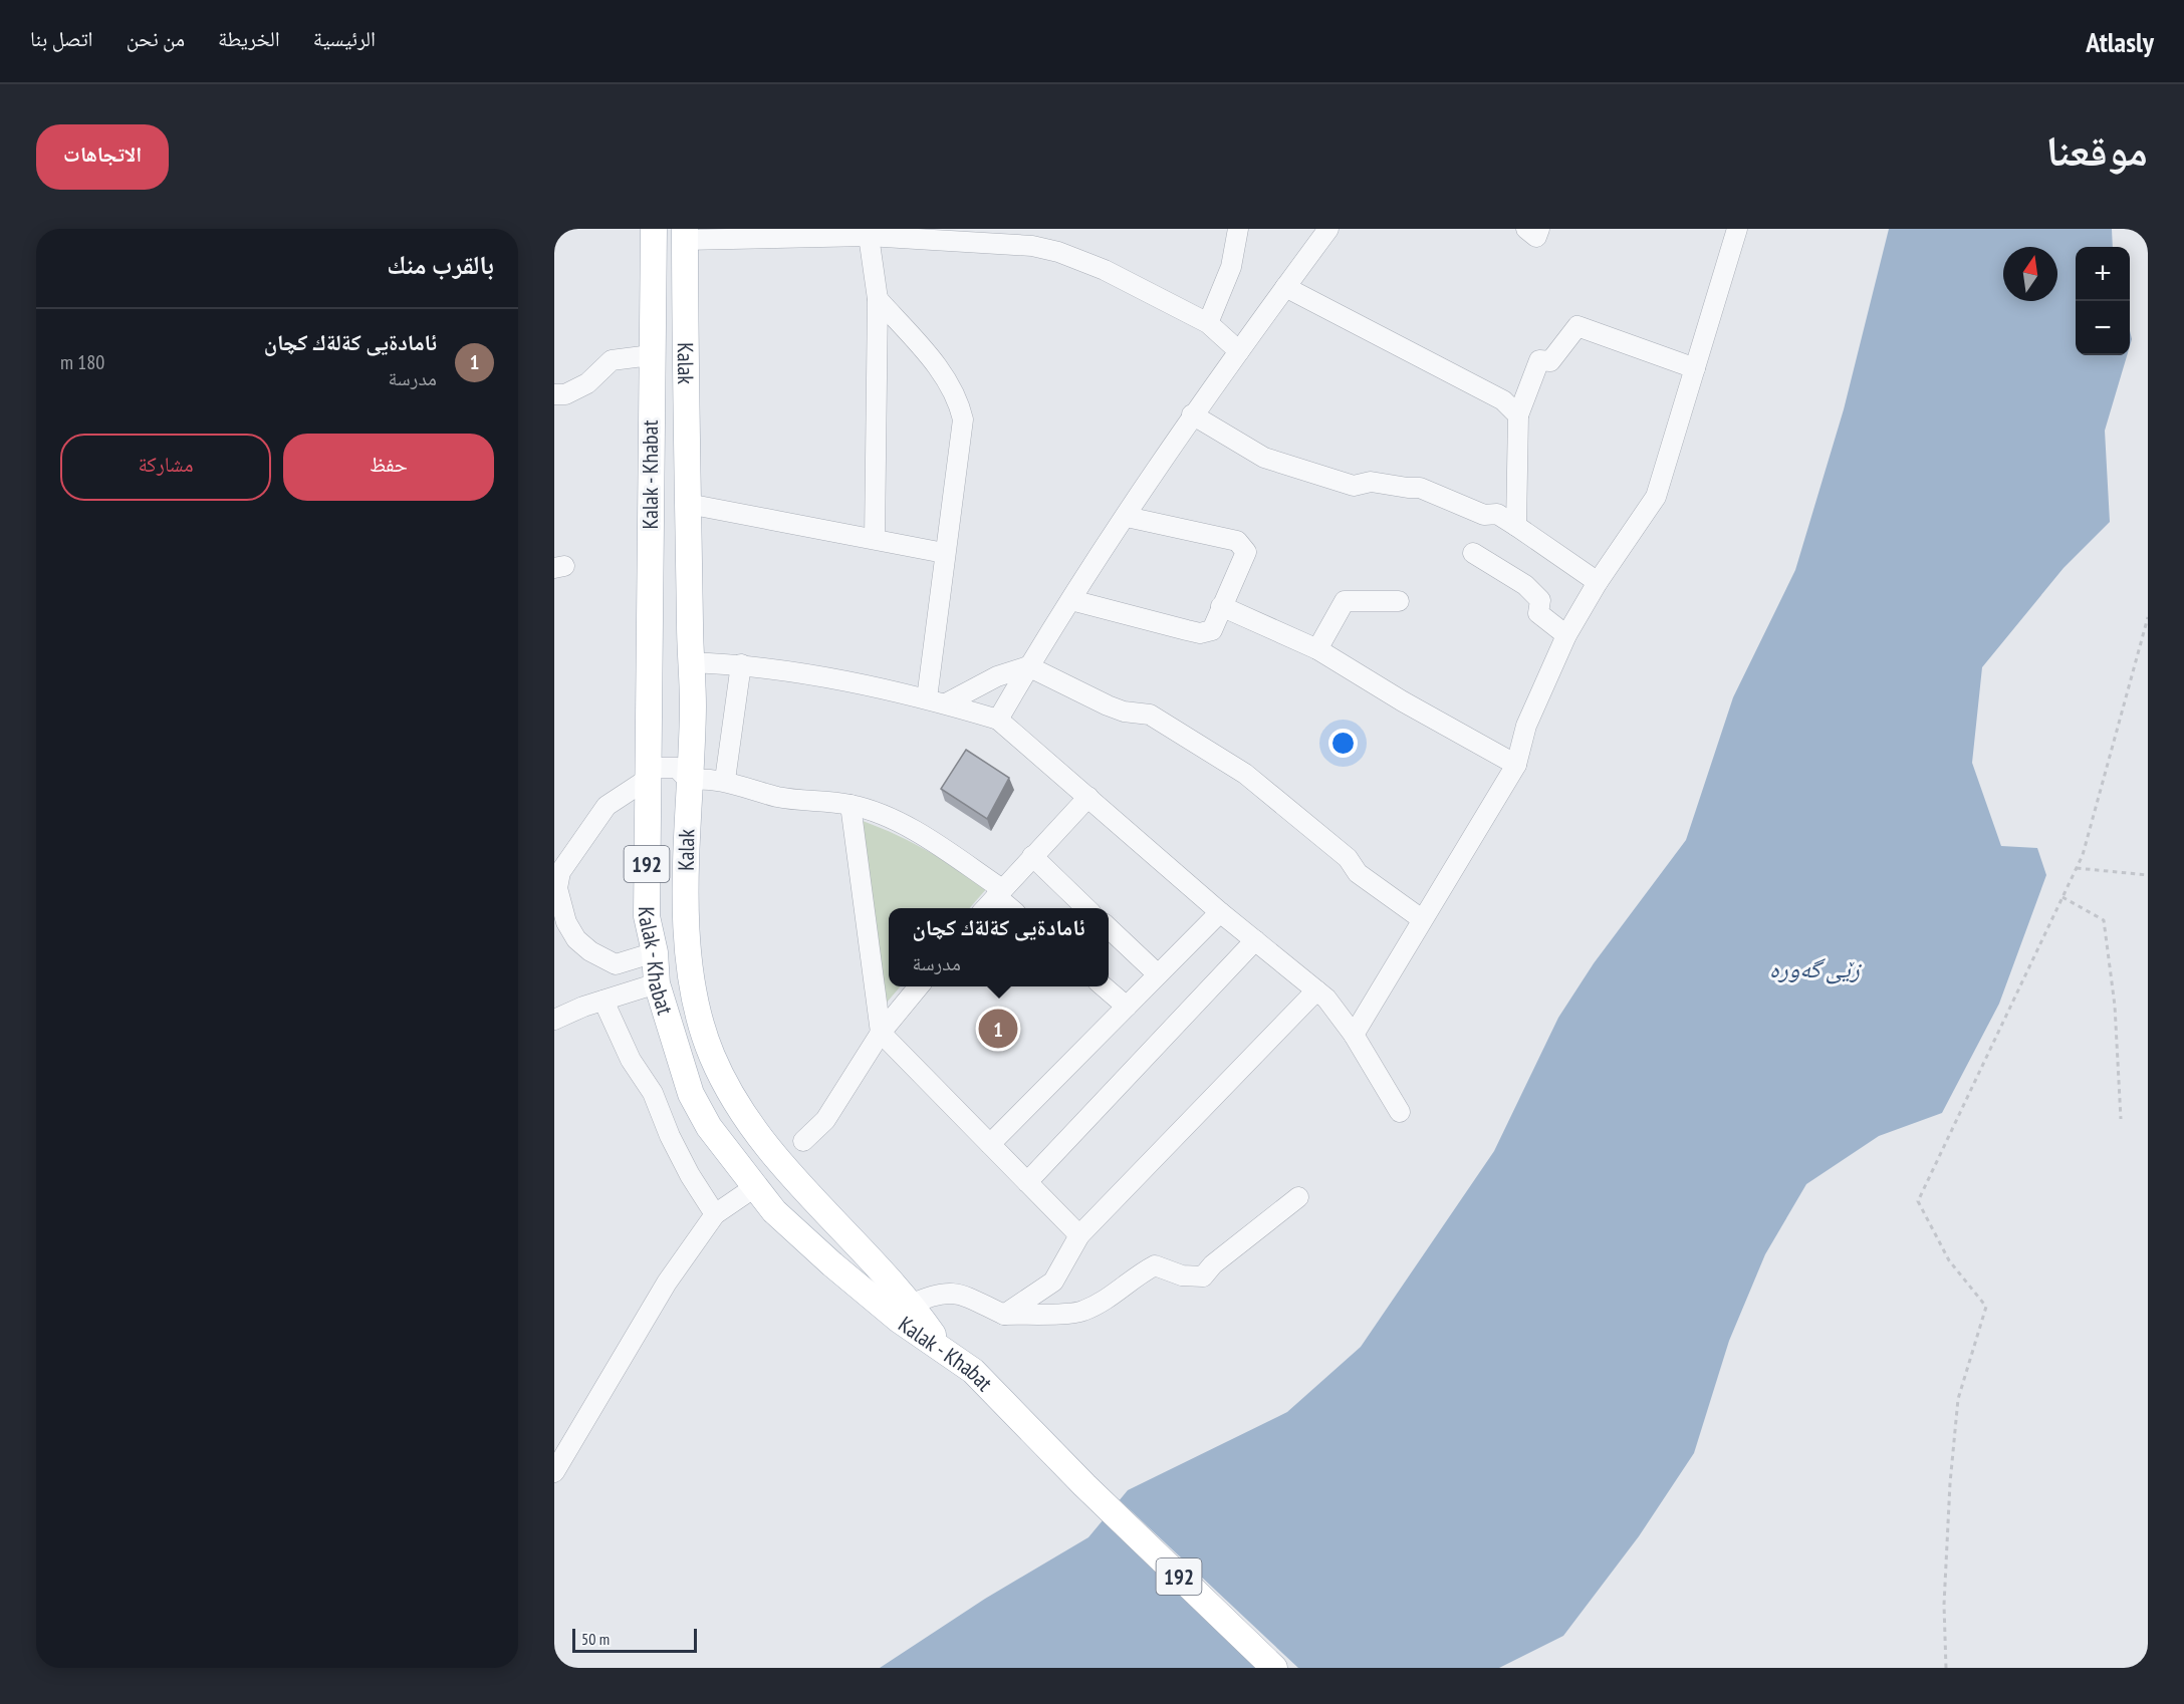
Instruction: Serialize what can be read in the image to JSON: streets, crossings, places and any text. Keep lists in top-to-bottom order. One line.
{"streets":{"main road":["Kalak","Kalak - Khabat","192"]},"crossings":[["Kalak","Kalak - Khabat"]],"water":["زێی گەورە"],"scale_bar":"50 m","north":"top","page":{"header":"Atlasly","nav":["الرئيسية","الخريطة","من نحن","اتصل بنا"],"title":"موقعنا","buttons":["الاتجاهات",["حفظ","مشاركة"]],"heading":"بالقرب منك","map_buttons":["+","−"],"list":[{"mark":"1","name":"ئامادةيى كةلةك كچان","note":"مدرسة","value":"180 m"}],"popup":["ئامادةيى كةلةك كچان","مدرسة"],"pins":"1","scale":"50 m"}}
